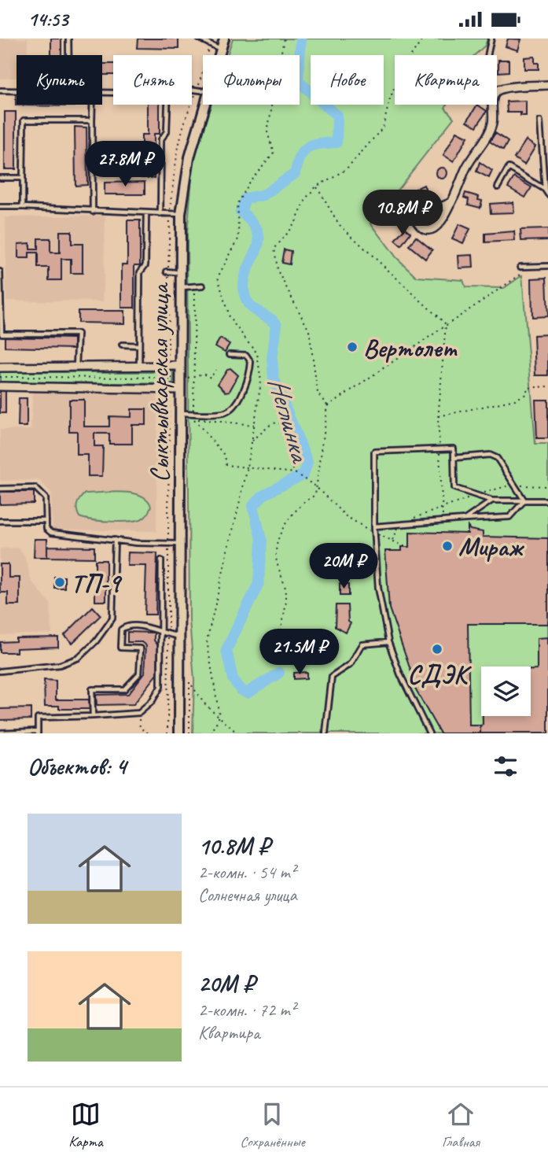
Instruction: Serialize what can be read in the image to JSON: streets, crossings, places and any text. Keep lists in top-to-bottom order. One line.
{"streets":{"street":["Сыктывкарская улица"]},"water":["Неглинка"],"places":["Вертолет","Мираж","ТП-9","СДЭК"],"page":{"status":"14:53","chip":["Купить","Снять","Фильтры","Новое","Квартира"],"price":["27.8M ₽","10.8M ₽","20M ₽","21.5M ₽"],"heading":"Объектов: 4","list":[{"name":"10.8M ₽","note":"2-комн. · 54 m² · Солнечная улица"},{"name":"20M ₽","note":"2-комн. · 72 m² · Квартира"}],"tabs":["Карта","Сохранённые","Главная"]}}
